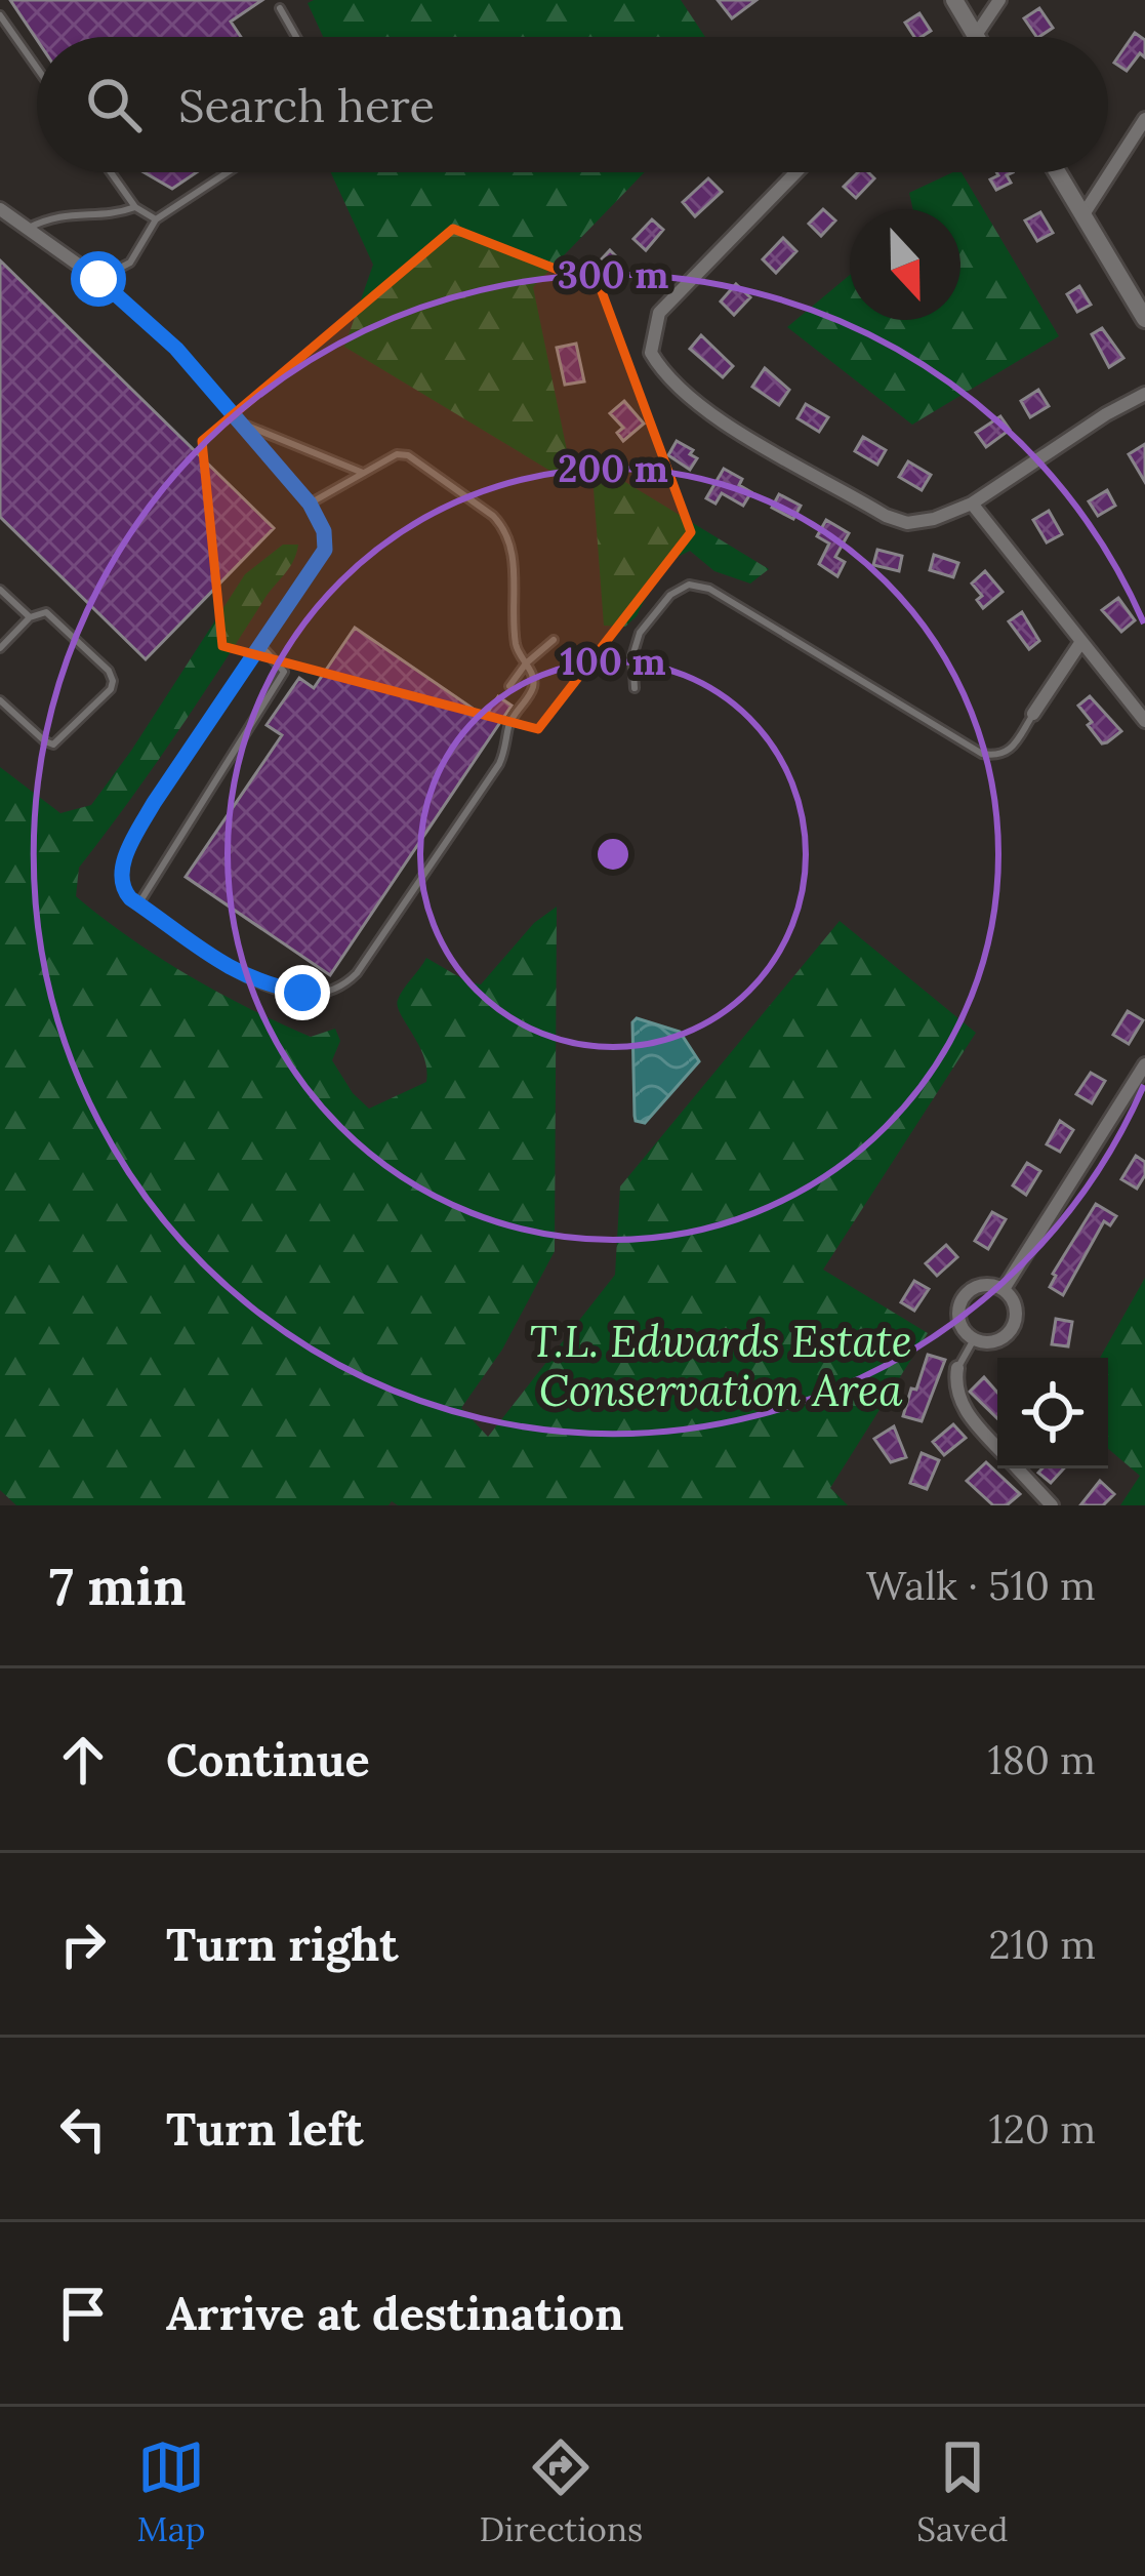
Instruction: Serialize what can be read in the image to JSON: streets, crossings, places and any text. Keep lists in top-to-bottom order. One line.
{"parks":["T.L. Edwards Estate Conservation Area"],"north":"bottom","page":{"search":"Search here","heading":["7 min","Walk · 510 m"],"list":[["Continue","180 m"],["Turn right","210 m"],["Turn left","120 m"],"Arrive at destination"],"nav":["Map","Directions","Saved"]},"rings":["300 m","200 m","100 m"]}
